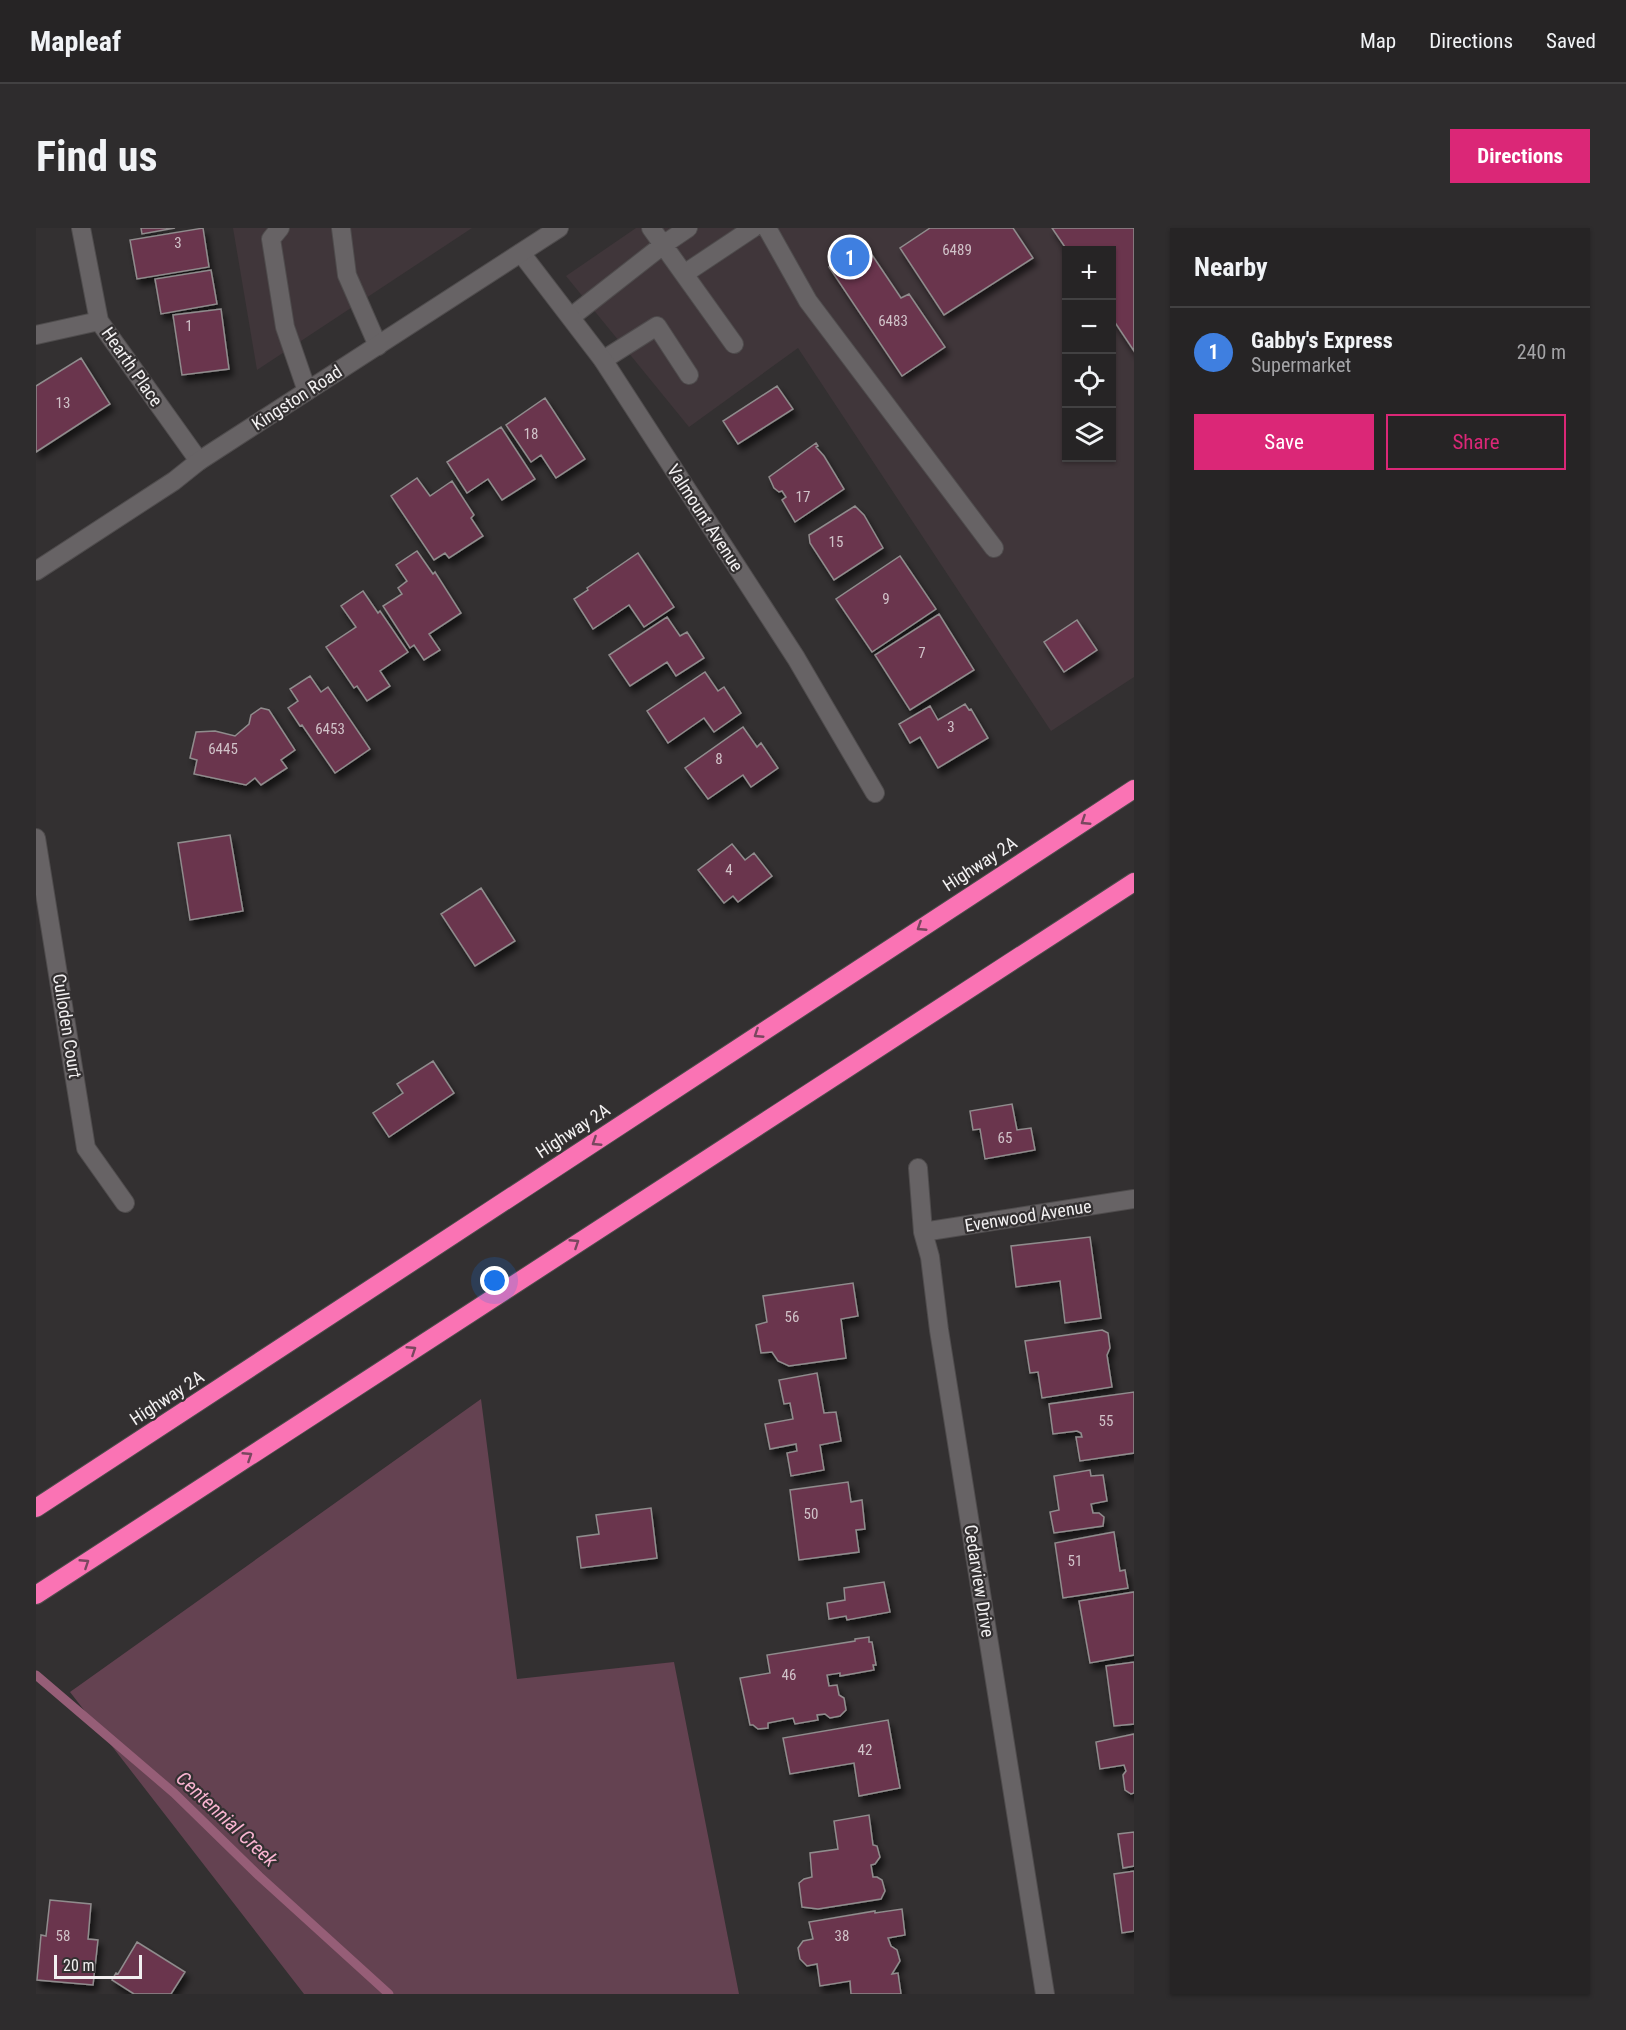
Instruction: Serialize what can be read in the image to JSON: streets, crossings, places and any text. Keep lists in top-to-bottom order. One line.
{"streets":{"highway":["Highway 2A"],"street":["Hearth Place","Kingston Road","Valmount Avenue","Culloden Court","Evenwood Avenue","Cedarview Drive"]},"crossings":[["Hearth Place","Kingston Road"],["Kingston Road","Valmount Avenue"],["Evenwood Avenue","Cedarview Drive"]],"water":["Centennial Creek"],"house_numbers":["3","6489","6483","1","13","18","17","15","9","7","3","6453","6445","8","4","65","56","55","50","51","46","42","58","38"],"scale_bar":"20 m","page":{"header":"Mapleaf","nav":["Map","Directions","Saved"],"buttons":["Directions",["Save","Share"]],"title":"Find us","heading":"Nearby","pins":"1","map_buttons":["+","−"],"list":[{"mark":"1","name":"Gabby's Express","note":"Supermarket","value":"240 m"}],"scale":"20 m"}}
